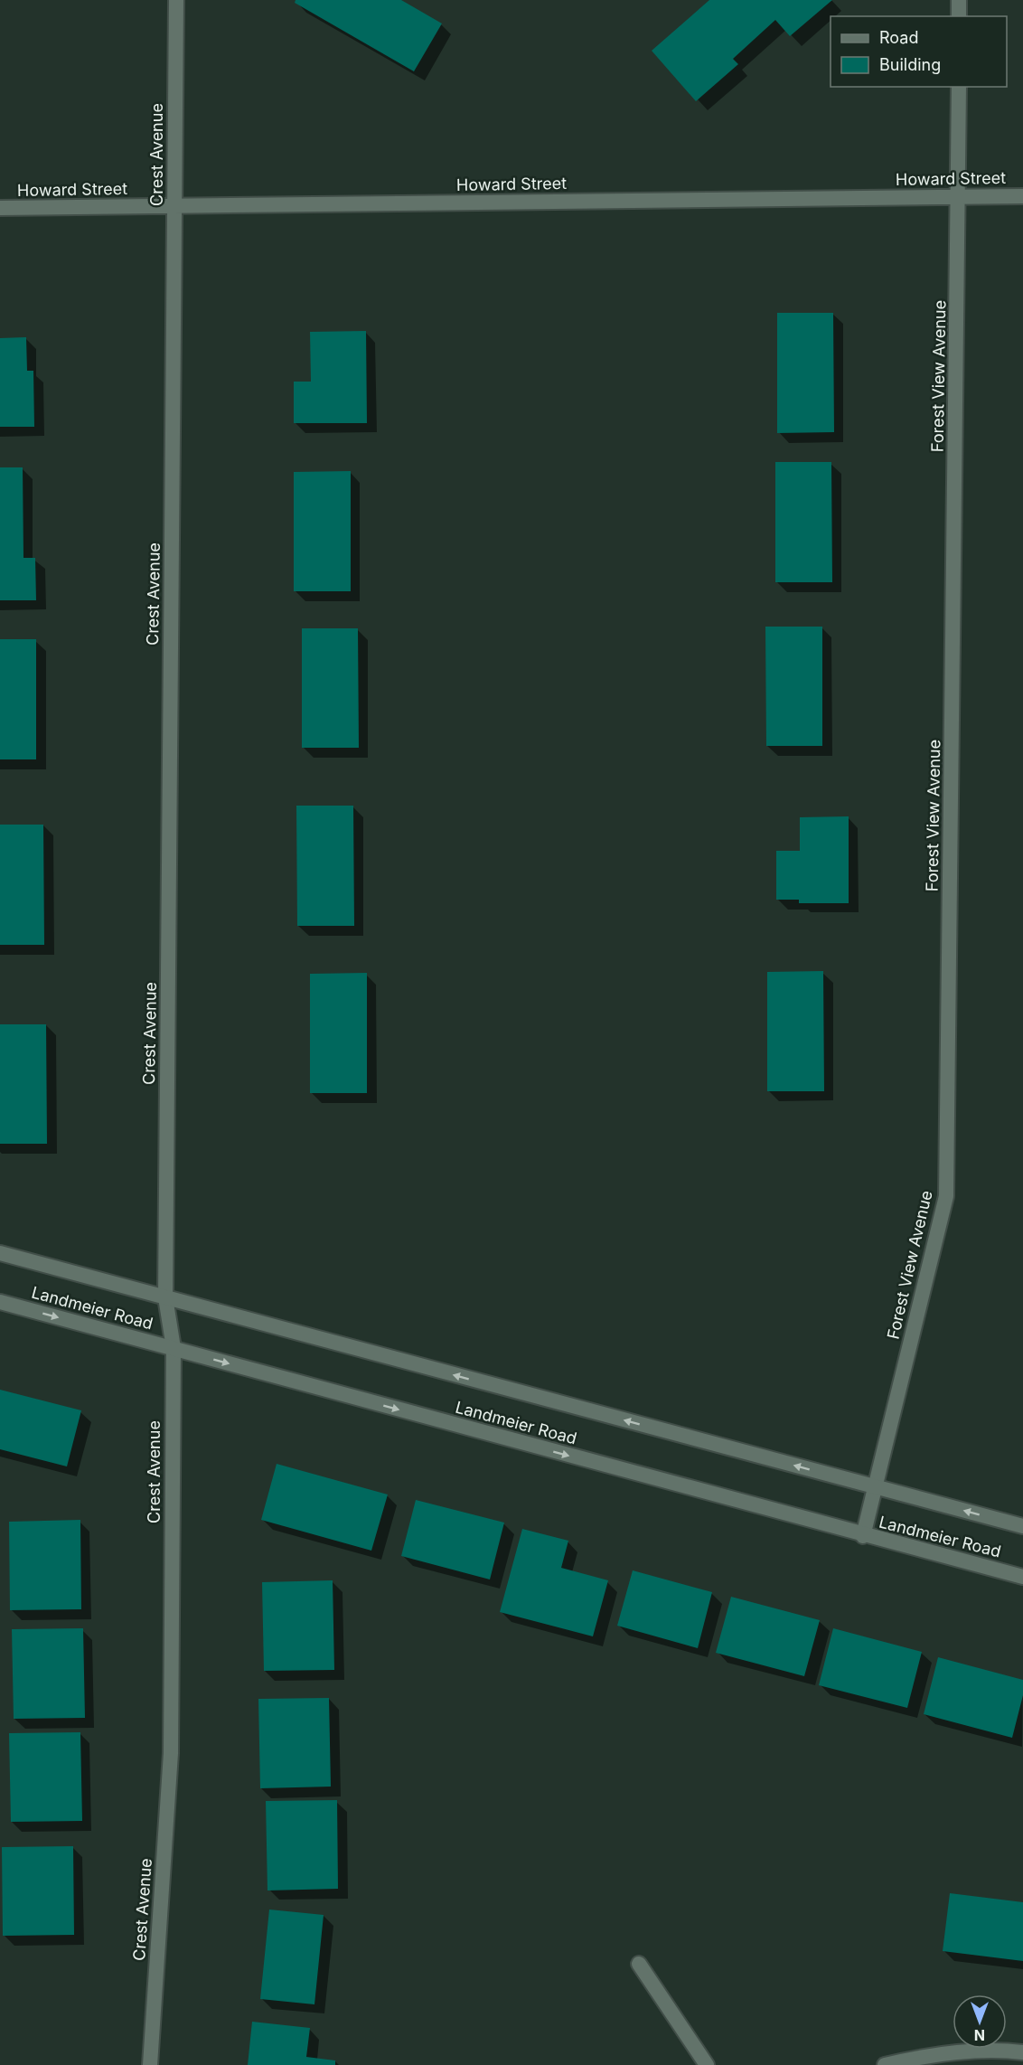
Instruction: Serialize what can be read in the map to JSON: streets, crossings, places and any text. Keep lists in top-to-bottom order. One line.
{"streets":{"street":["Crest Avenue","Howard Street","Forest View Avenue","Landmeier Road"]},"crossings":[["Crest Avenue","Howard Street"],["Crest Avenue","Landmeier Road"],["Howard Street","Forest View Avenue"],["Forest View Avenue","Landmeier Road"]],"legend":["Road","Building"],"north":"bottom"}
